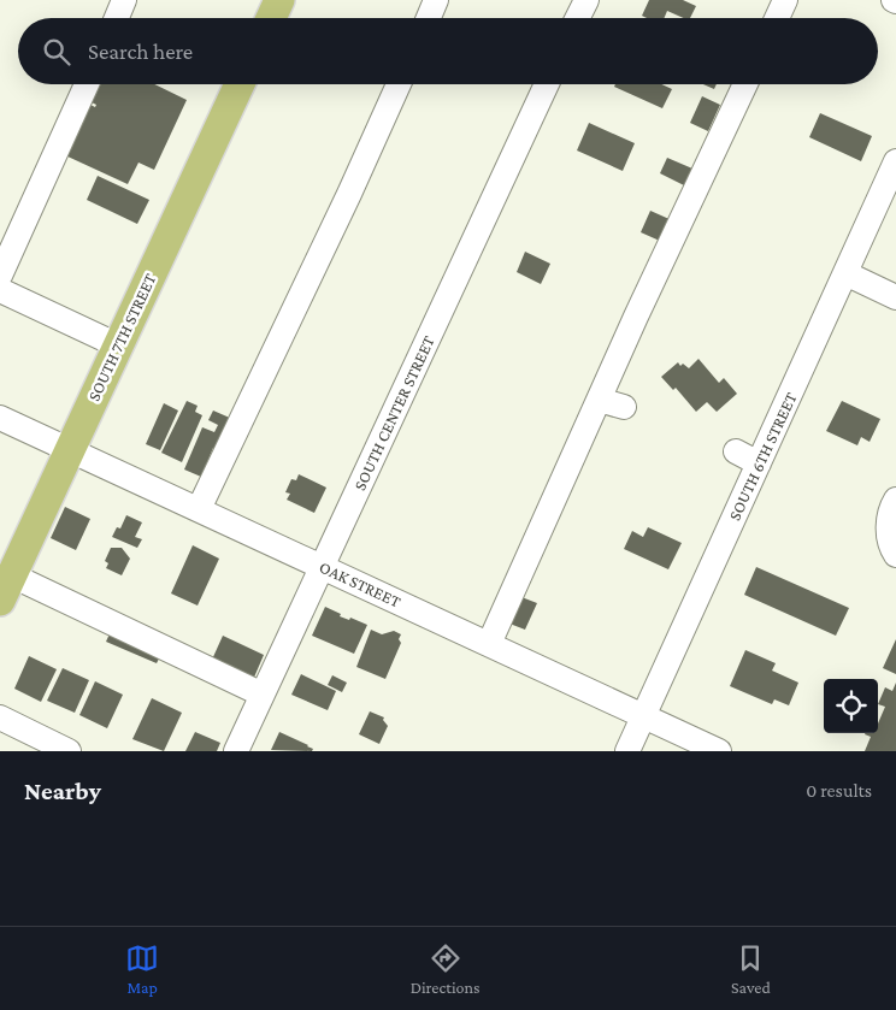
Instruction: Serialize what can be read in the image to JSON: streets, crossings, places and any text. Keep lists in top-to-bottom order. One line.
{"streets":{"main road":["SOUTH 7TH STREET"],"street":["SOUTH CENTER STREET","SOUTH 6TH STREET","OAK STREET"]},"crossings":[["SOUTH 7TH STREET","OAK STREET"],["SOUTH CENTER STREET","OAK STREET"],["SOUTH 6TH STREET","OAK STREET"]],"page":{"search":"Search here","heading":["Nearby","0 results"],"nav":["Map","Directions","Saved"]}}
